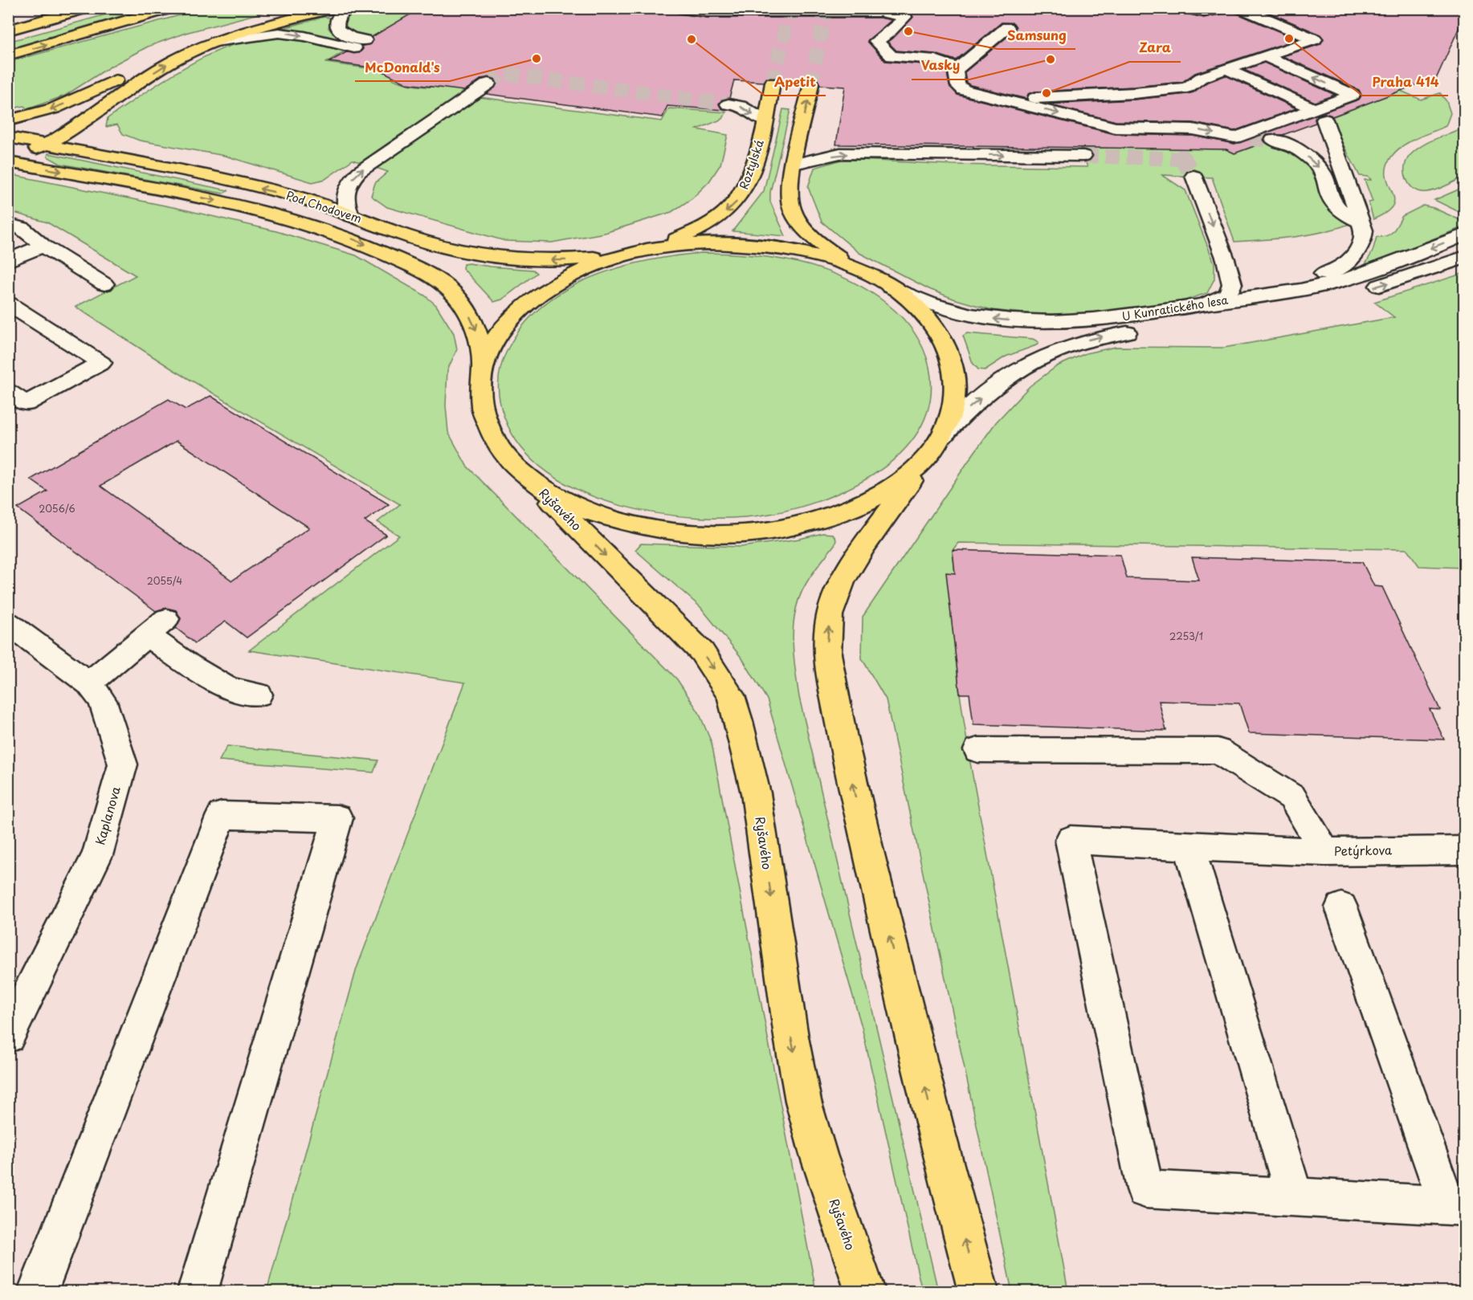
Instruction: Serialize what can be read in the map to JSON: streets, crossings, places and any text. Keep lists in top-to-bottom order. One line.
{"streets":{"main road":["Roztylská","Pod Chodovem","Ryšavého"],"street":["U Kunratického lesa","Kaplanova","Petýrkova"]},"crossings":[["Roztylská","Pod Chodovem"],["Pod Chodovem","Ryšavého"]],"one_way":["Roztylská","Ryšavého"],"places":["Samsung","Praha 414","Apetit","McDonald's","Vasky","Zara"],"house_numbers":["2056/6","2055/4","2253/1"]}
